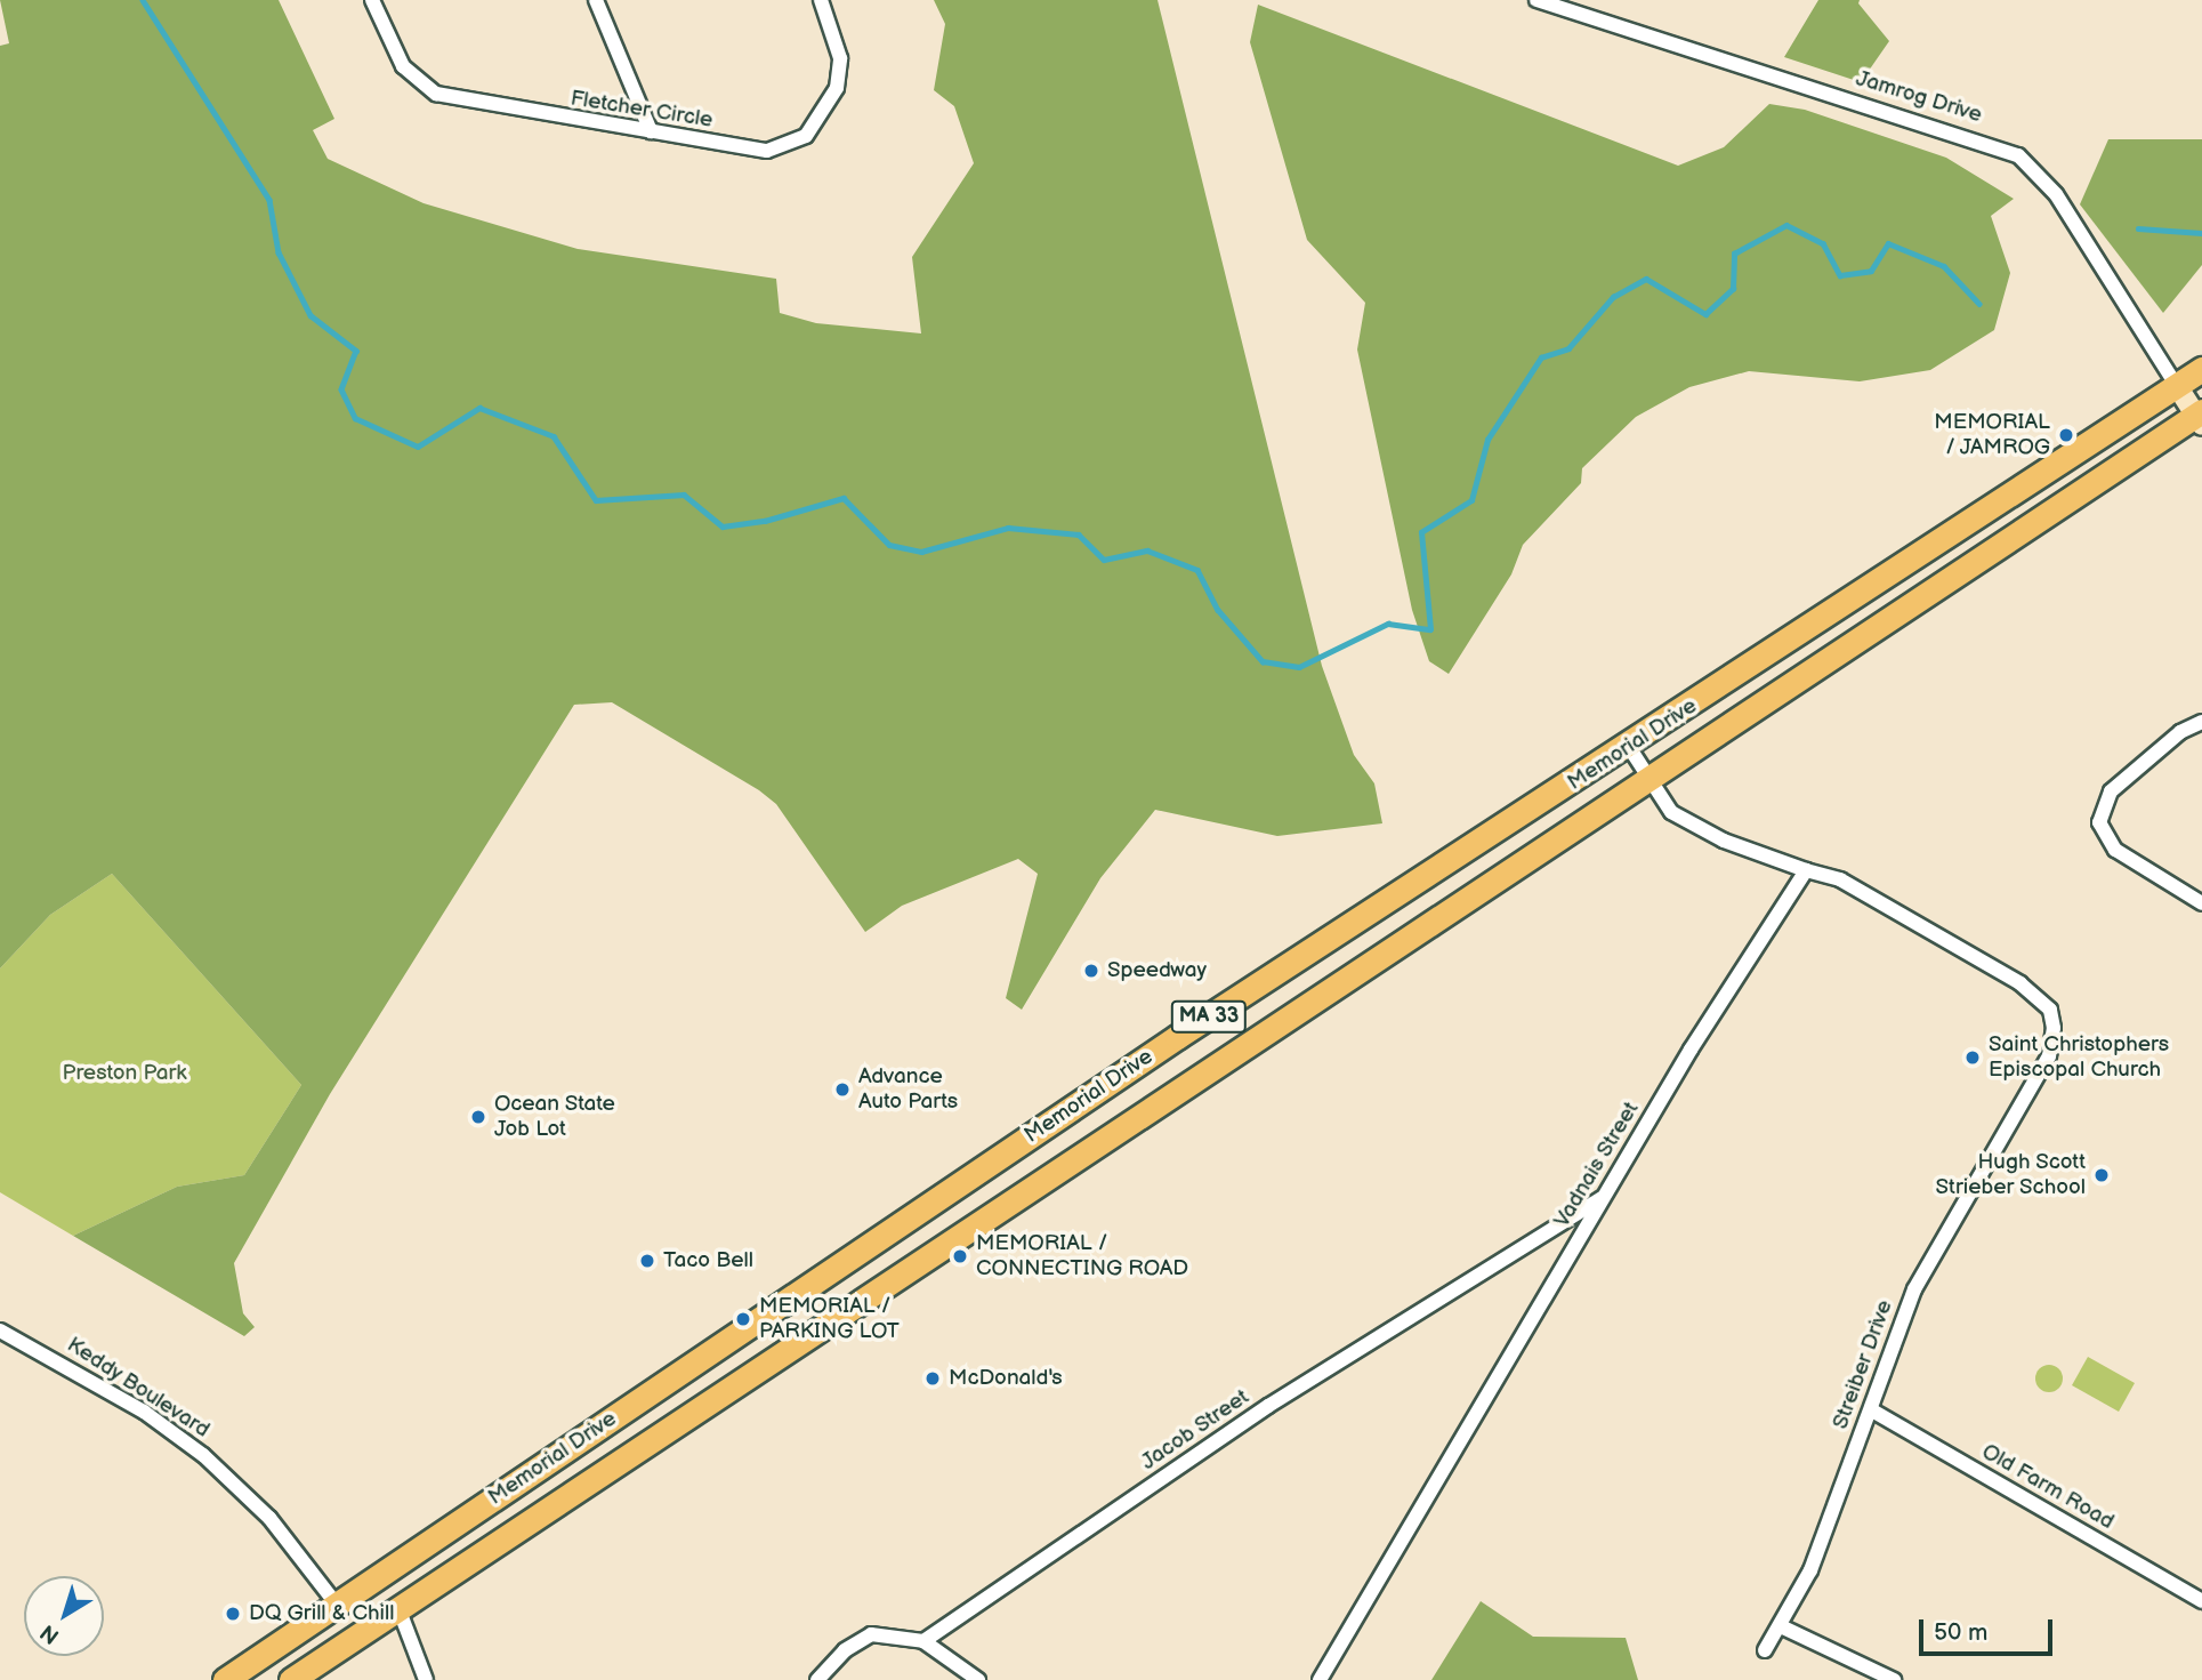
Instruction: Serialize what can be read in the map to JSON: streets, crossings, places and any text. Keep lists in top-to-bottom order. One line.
{"streets":{"main road":["Memorial Drive","MA 33"],"street":["Jamrog Drive","Fletcher Circle","Vadnais Street","Streiber Drive","Keddy Boulevard","Jacob Street","Old Farm Road"]},"crossings":[["Jamrog Drive","Memorial Drive"],["Memorial Drive","Keddy Boulevard"],["Vadnais Street","Streiber Drive"],["Vadnais Street","Jacob Street"],["Streiber Drive","Old Farm Road"]],"parks":["Preston Park"],"places":["MEMORIAL / JAMROG","Speedway","Saint Christophers Episcopal Church","Advance Auto Parts","Ocean State Job Lot","Hugh Scott Strieber School","MEMORIAL / CONNECTING ROAD","Taco Bell","MEMORIAL / PARKING LOT","McDonald's","DQ Grill & Chill"],"scale_bar":"50 m","north":"bottom left"}
